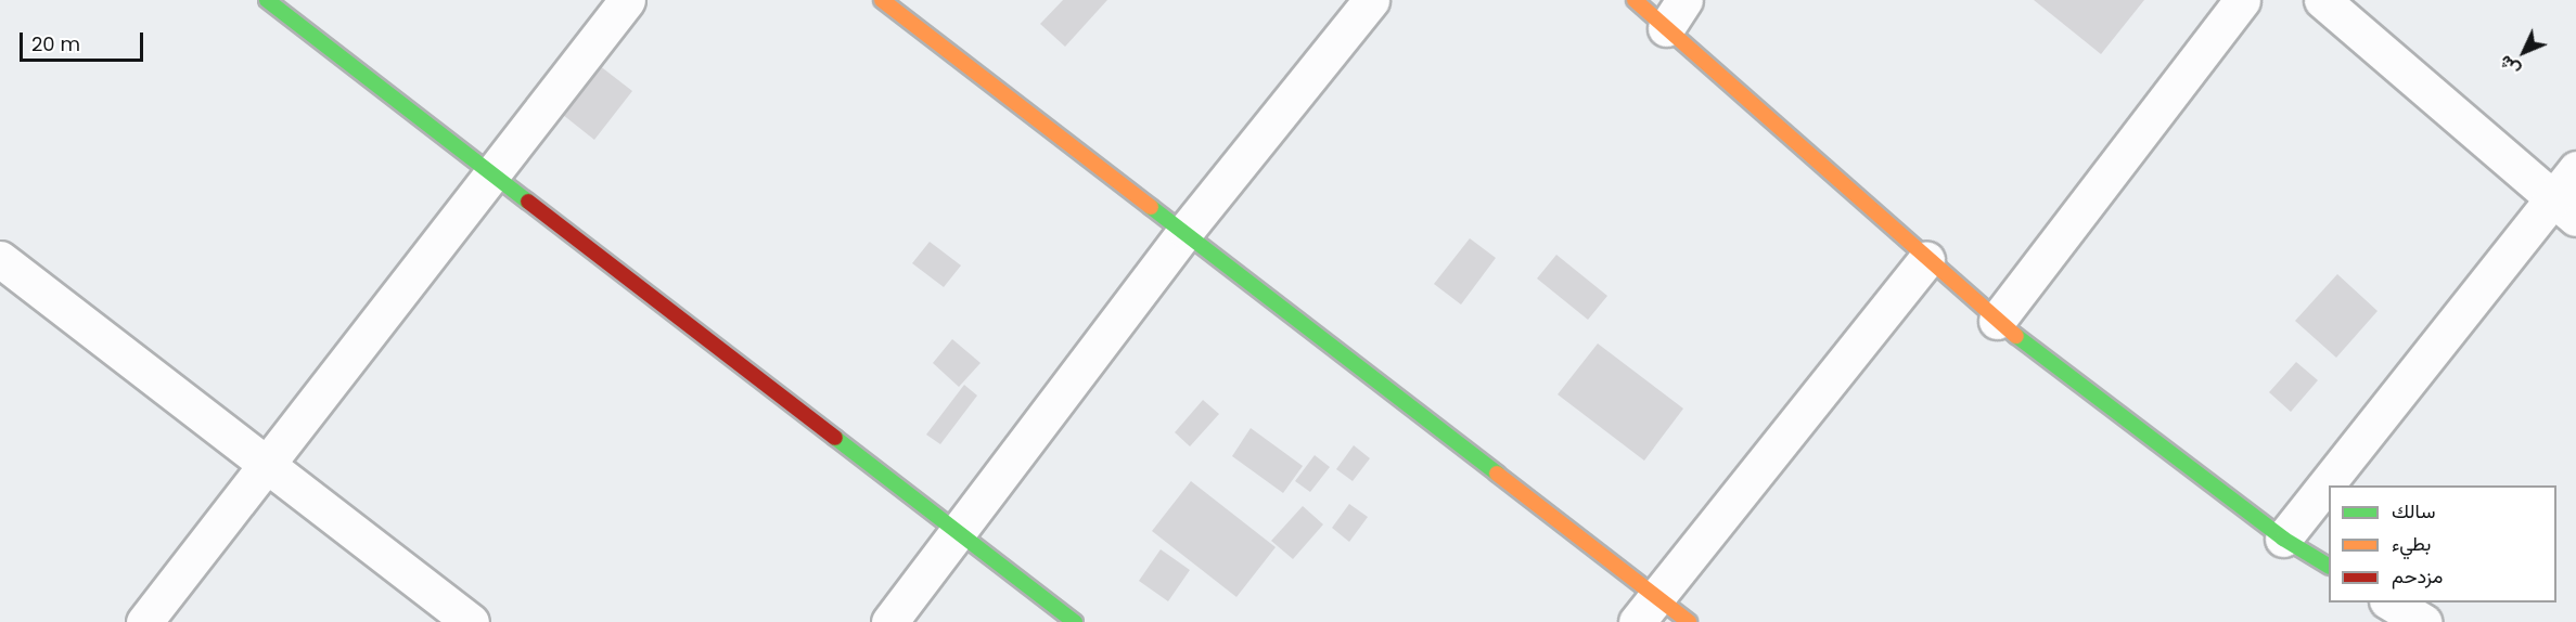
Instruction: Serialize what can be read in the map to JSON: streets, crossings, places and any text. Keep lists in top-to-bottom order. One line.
{"legend":["سالك","بطيء","مزدحم"],"scale_bar":"20 m","north":"bottom left"}
